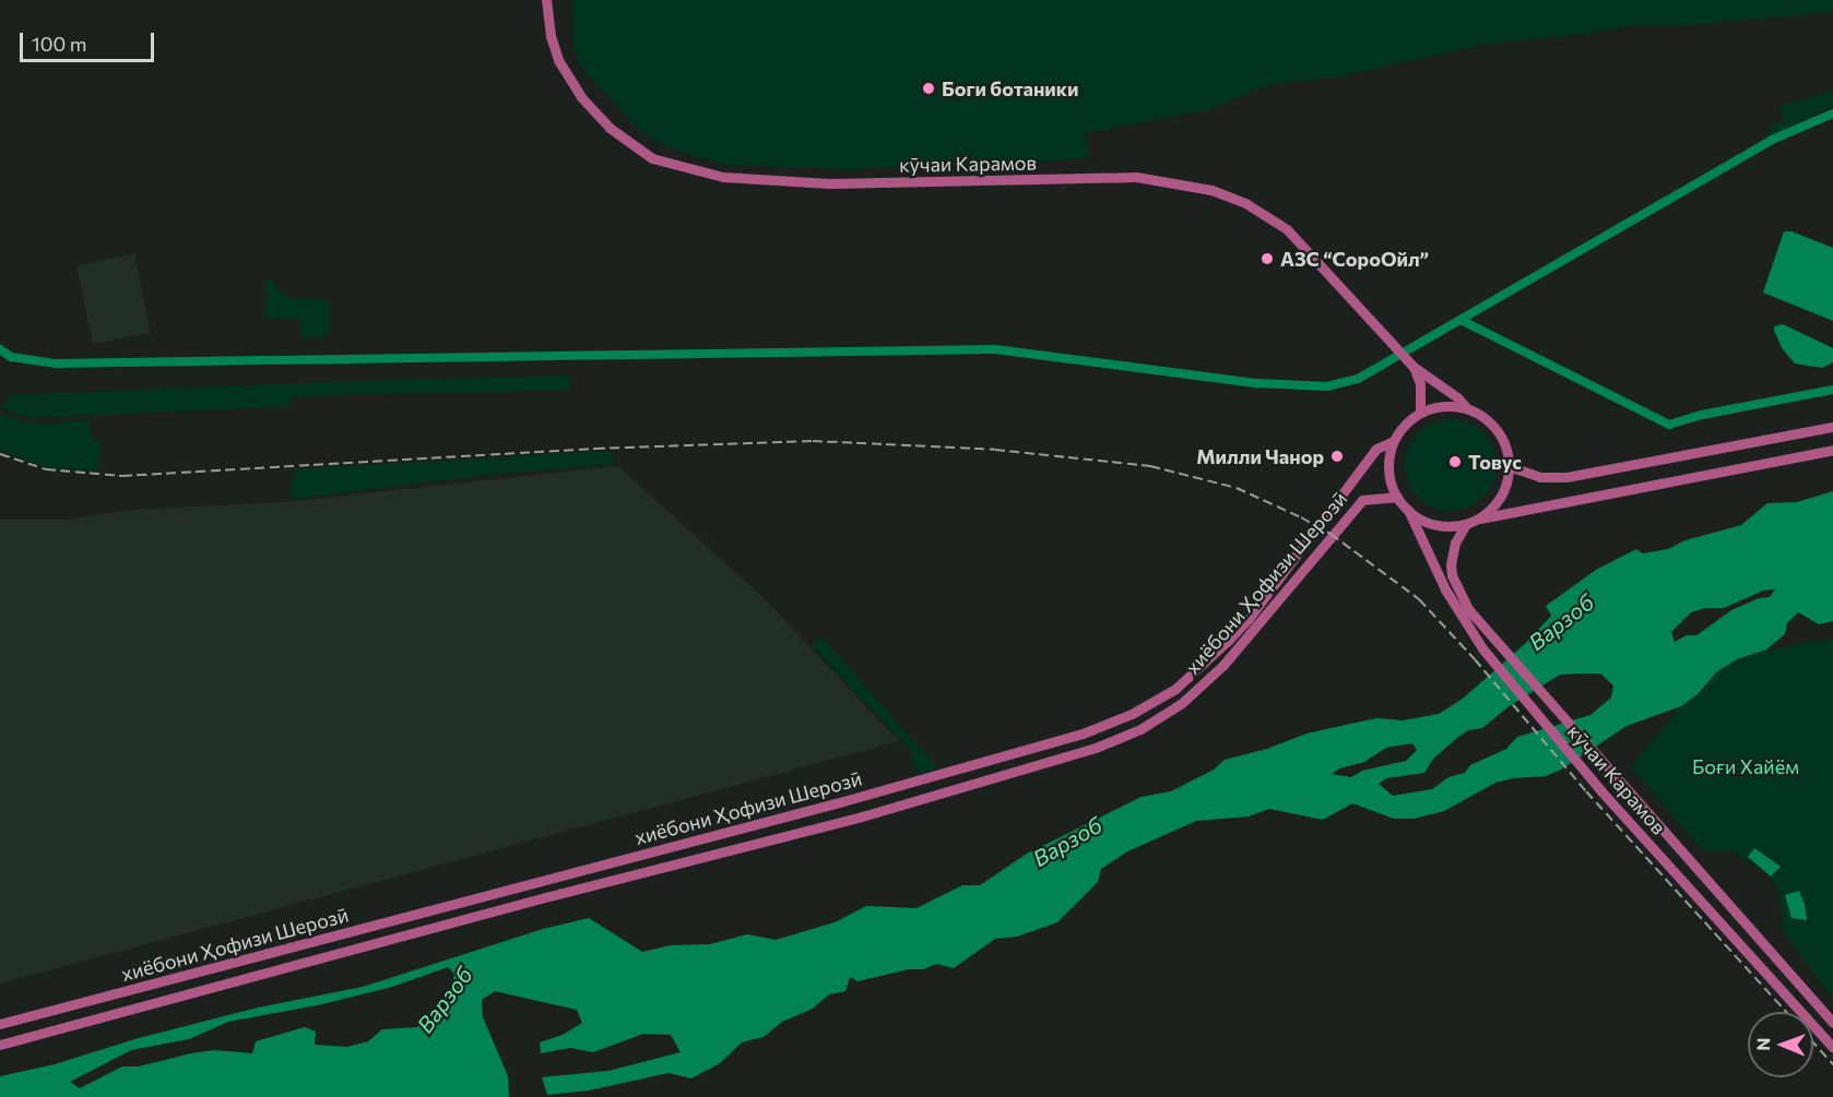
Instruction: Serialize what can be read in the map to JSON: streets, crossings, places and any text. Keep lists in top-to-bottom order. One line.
{"streets":{"main road":["кӯчаи Карамов","хиёбони Ҳофизи Шерозӣ"]},"crossings":[["кӯчаи Карамов","хиёбони Ҳофизи Шерозӣ"]],"water":["Варзоб"],"parks":["Боғи Хайём"],"places":["Боги ботаники","АЗС “СороОйл”","Милли Чанор","Товус"],"scale_bar":"100 m","north":"left"}
